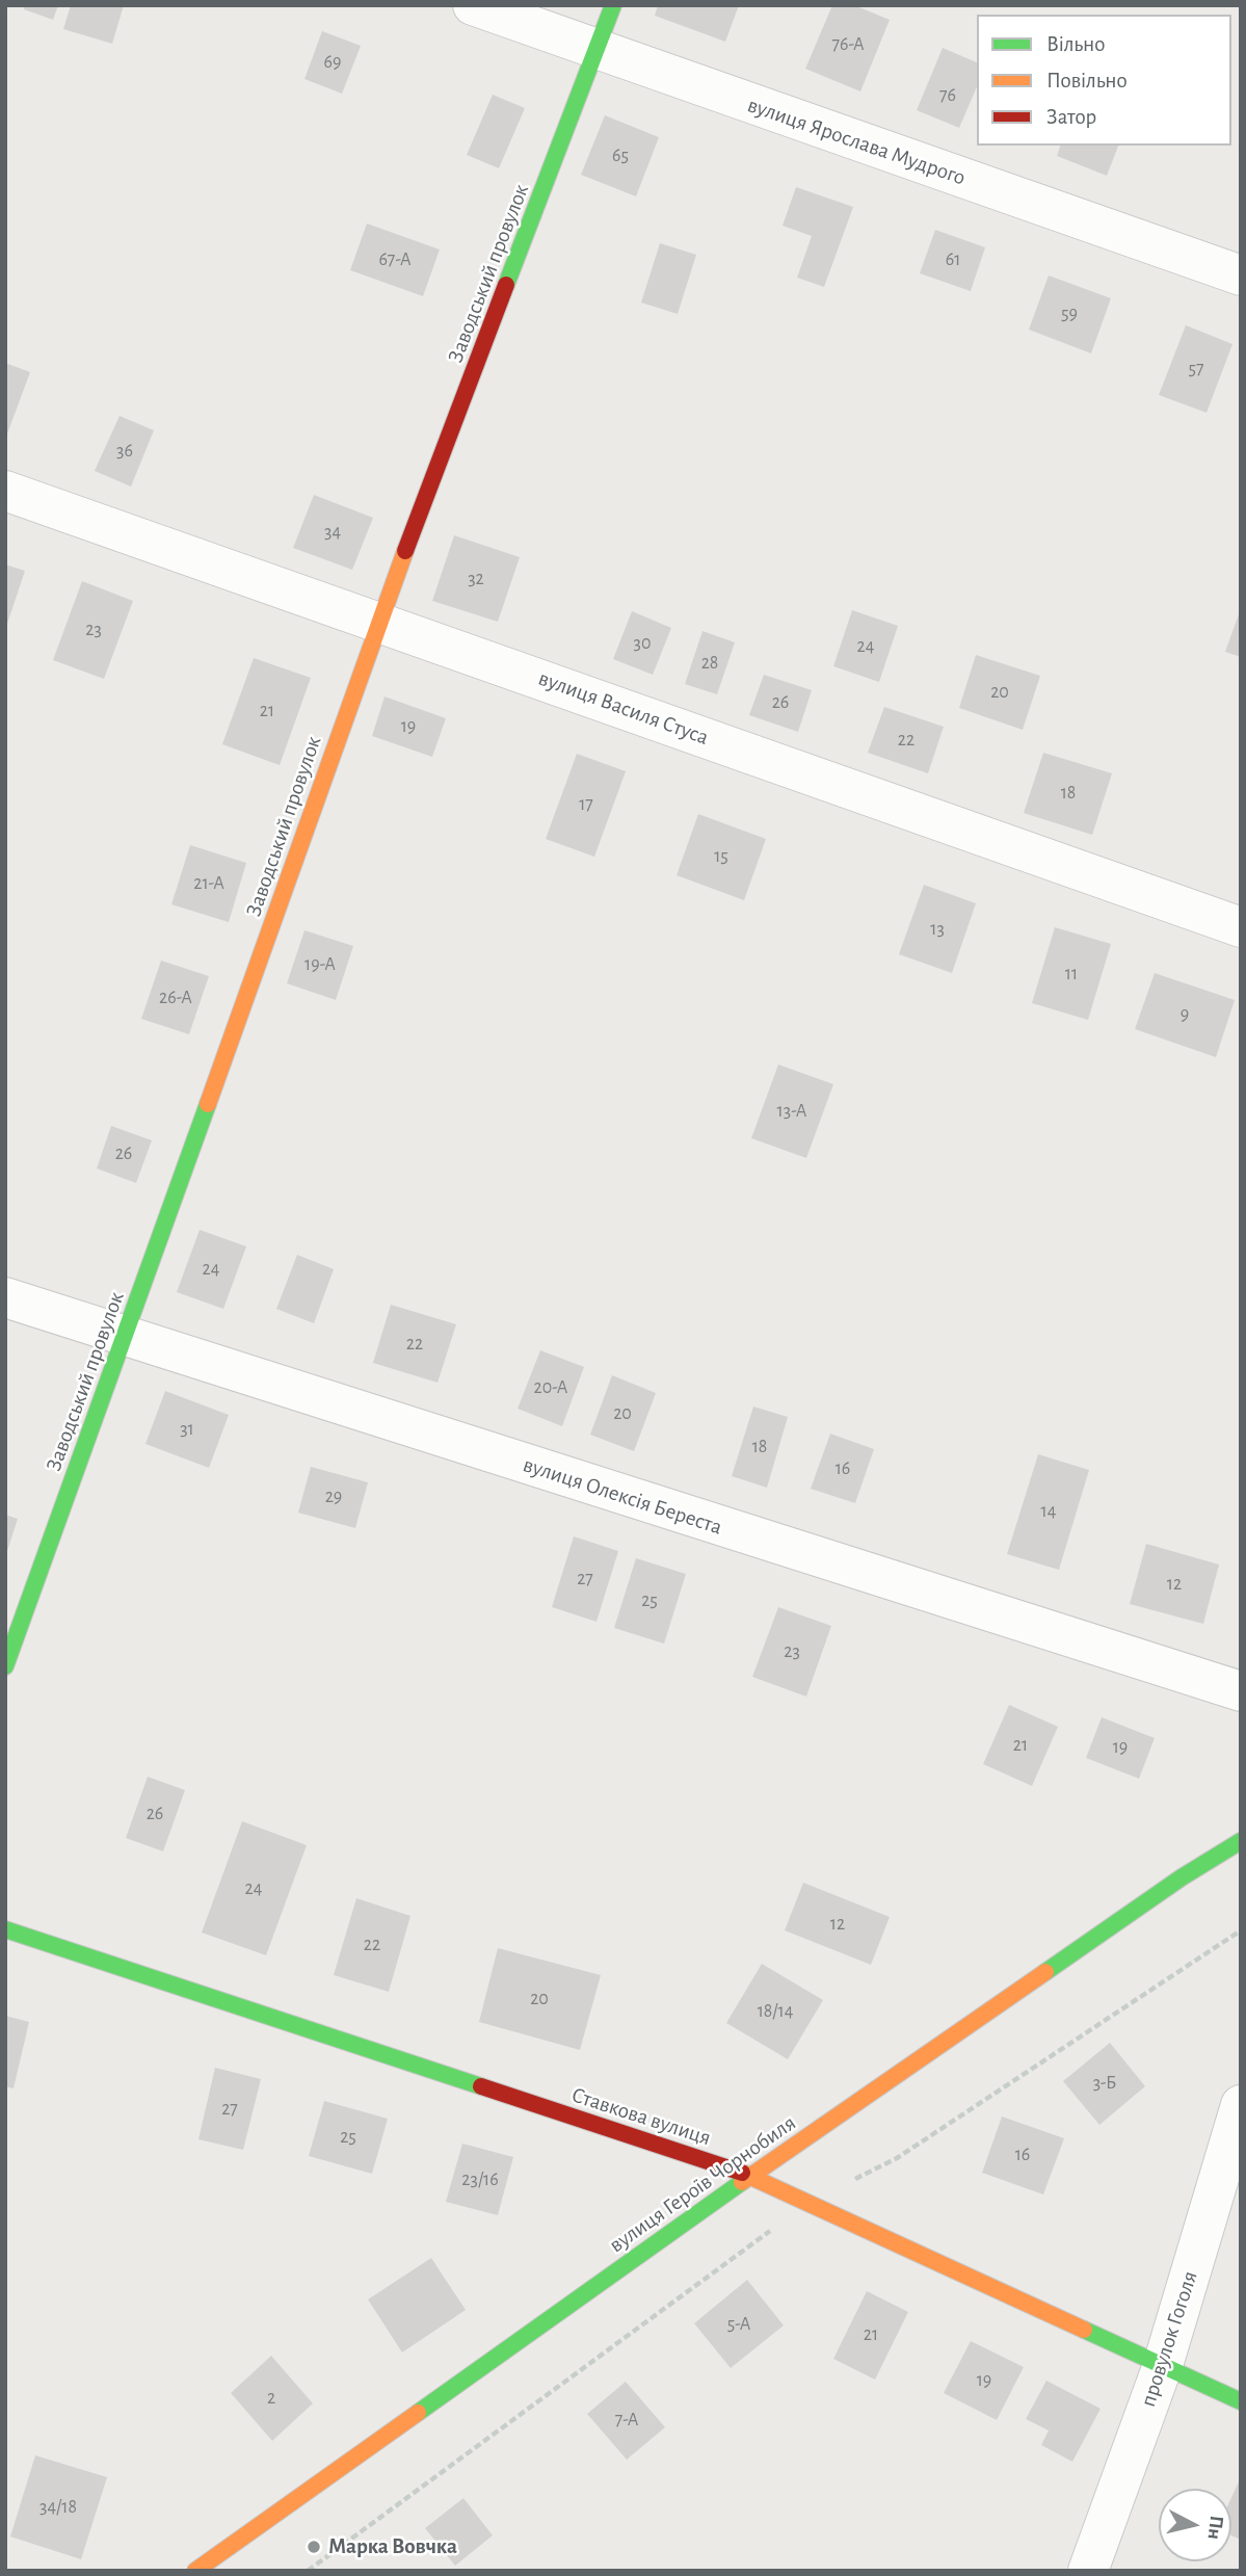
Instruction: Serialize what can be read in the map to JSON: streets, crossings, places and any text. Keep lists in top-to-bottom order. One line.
{"streets":{"street":["вулиця Ярослава Мудрого","Заводський провулок","вулиця Василя Стуса","вулиця Олексія Береста","Ставкова вулиця","вулиця Героїв Чорнобиля","провулок Гоголя"]},"crossings":[["вулиця Ярослава Мудрого","Заводський провулок"],["Заводський провулок","вулиця Василя Стуса"],["Заводський провулок","вулиця Олексія Береста"],["Ставкова вулиця","вулиця Героїв Чорнобиля"],["Ставкова вулиця","провулок Гоголя"]],"places":["Марка Вовчка"],"house_numbers":["76-А","69","76","65","67-А","61","59","57","36","34","32","23","30","24","28","20","26","21","19","22","18","17","15","21-А","13","19-А","11","26-А","9","13-А","26","24","22","20-А","20","31","18","16","29","14","27","12","25","23","21","19","26","24","12","22","20","18/14","3-Б","27","25","16","23/16","5-А","21","19","2","7-А","34/18"],"legend":["Вільно","Повільно","Затор"],"north":"right"}
